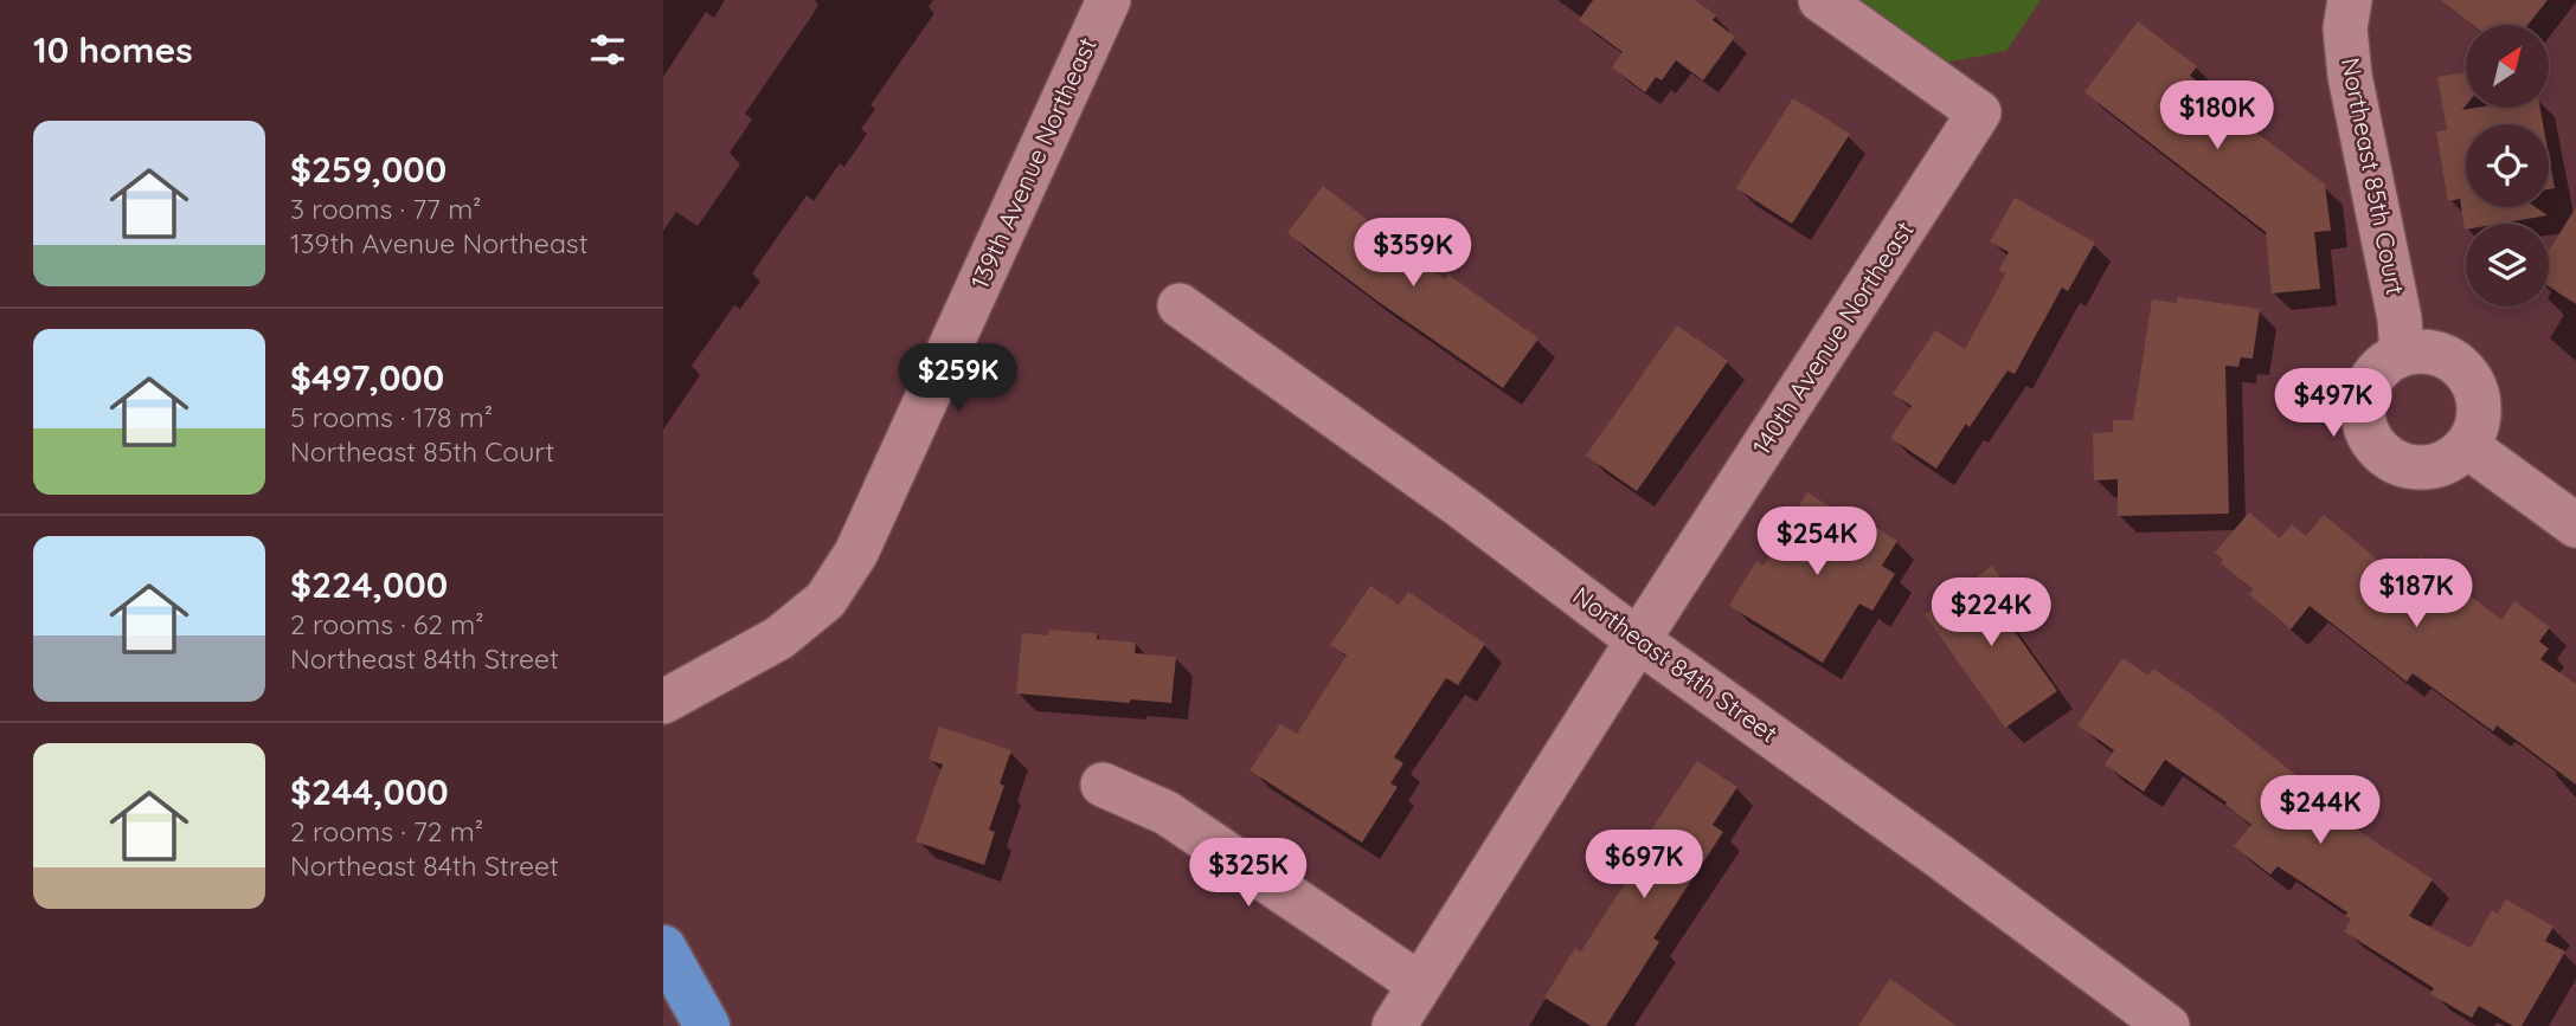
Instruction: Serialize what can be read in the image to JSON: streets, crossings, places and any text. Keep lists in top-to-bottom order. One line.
{"streets":{"street":["139th Avenue Northeast","Northeast 85th Court","140th Avenue Northeast","Northeast 84th Street"]},"crossings":[["140th Avenue Northeast","Northeast 84th Street"]],"north":"top right","page":{"heading":"10 homes","price":["$180K","$359K","$259K","$497K","$254K","$187K","$224K","$244K","$697K","$325K"],"list":[{"name":"$259,000","note":"3 rooms · 77 m² · 139th Avenue Northeast"},{"name":"$497,000","note":"5 rooms · 178 m² · Northeast 85th Court"},{"name":"$224,000","note":"2 rooms · 62 m² · Northeast 84th Street"},{"name":"$244,000","note":"2 rooms · 72 m² · Northeast 84th Street"}]}}
